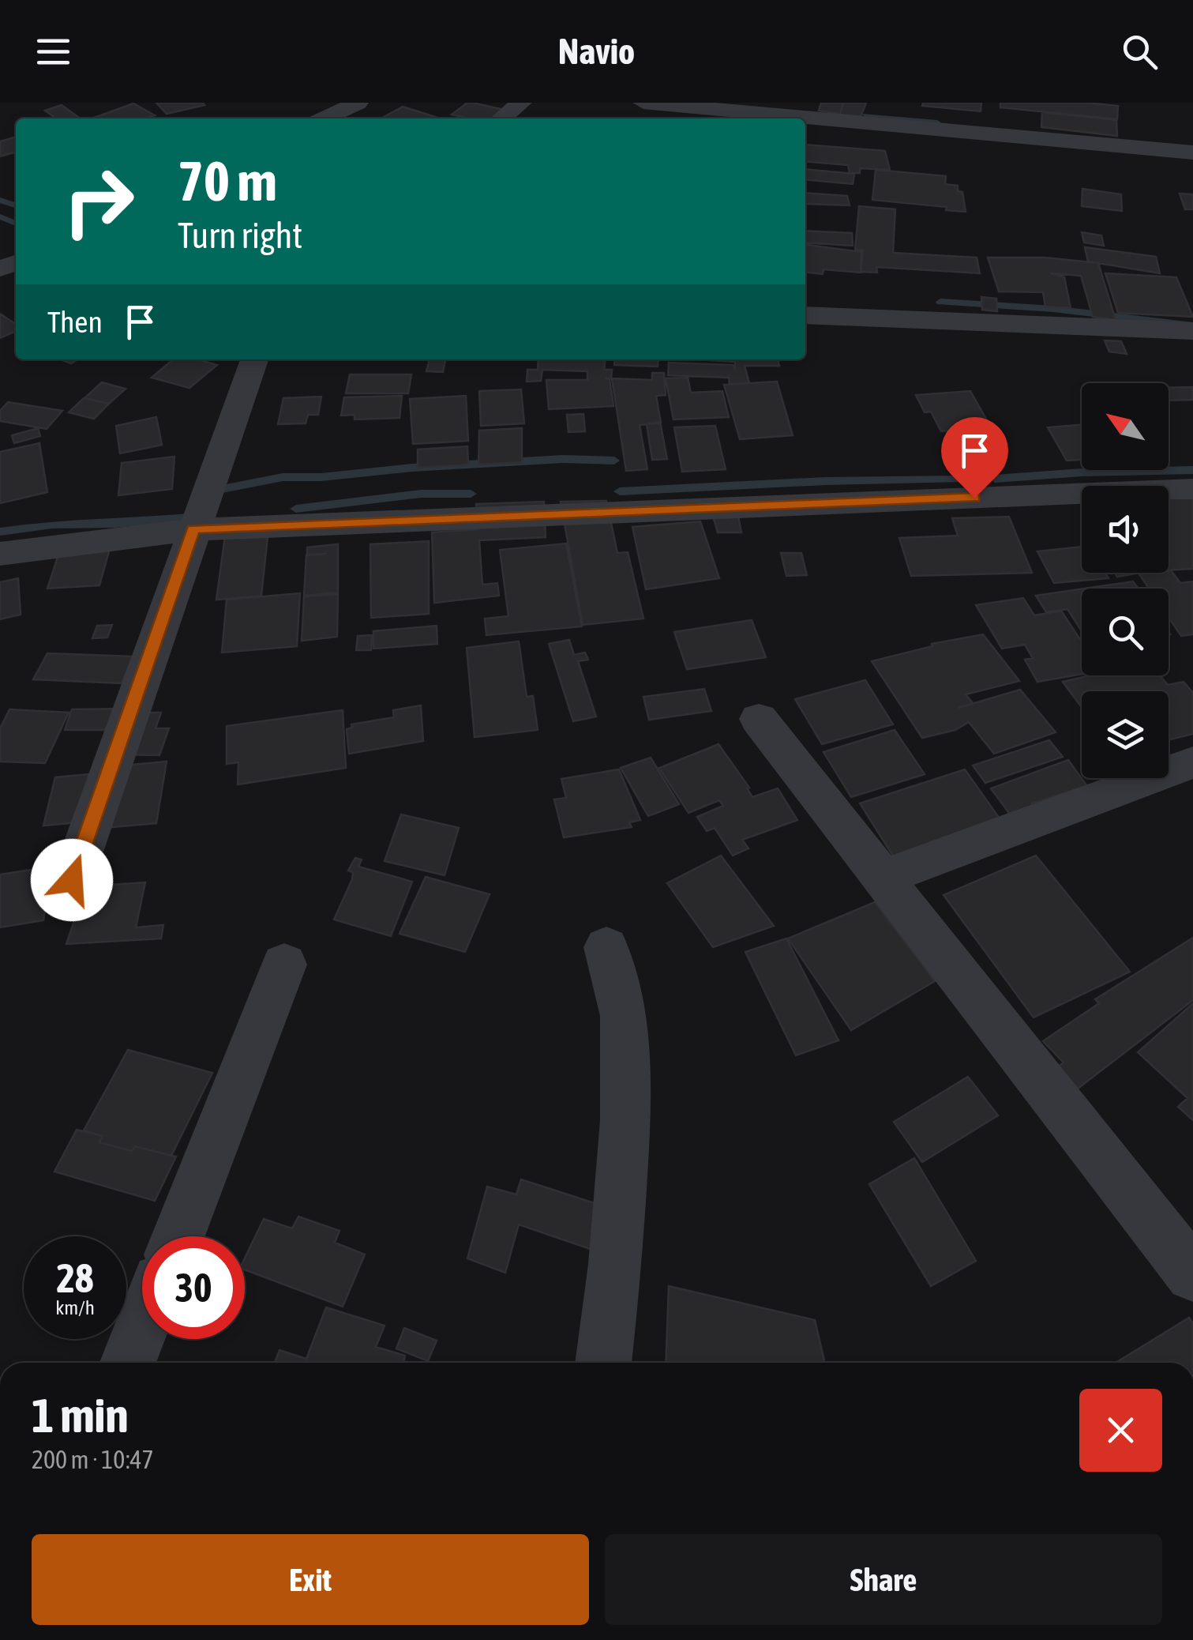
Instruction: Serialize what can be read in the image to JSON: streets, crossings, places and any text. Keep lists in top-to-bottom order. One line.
{"north":"top left","page":{"header":"Navio","turn":["70 m","Turn right"],"then":"Then","speed":"28 km/h","limit":"30","heading":["1 min","200 m · 10:47"],"buttons":["Exit","Share"]}}
